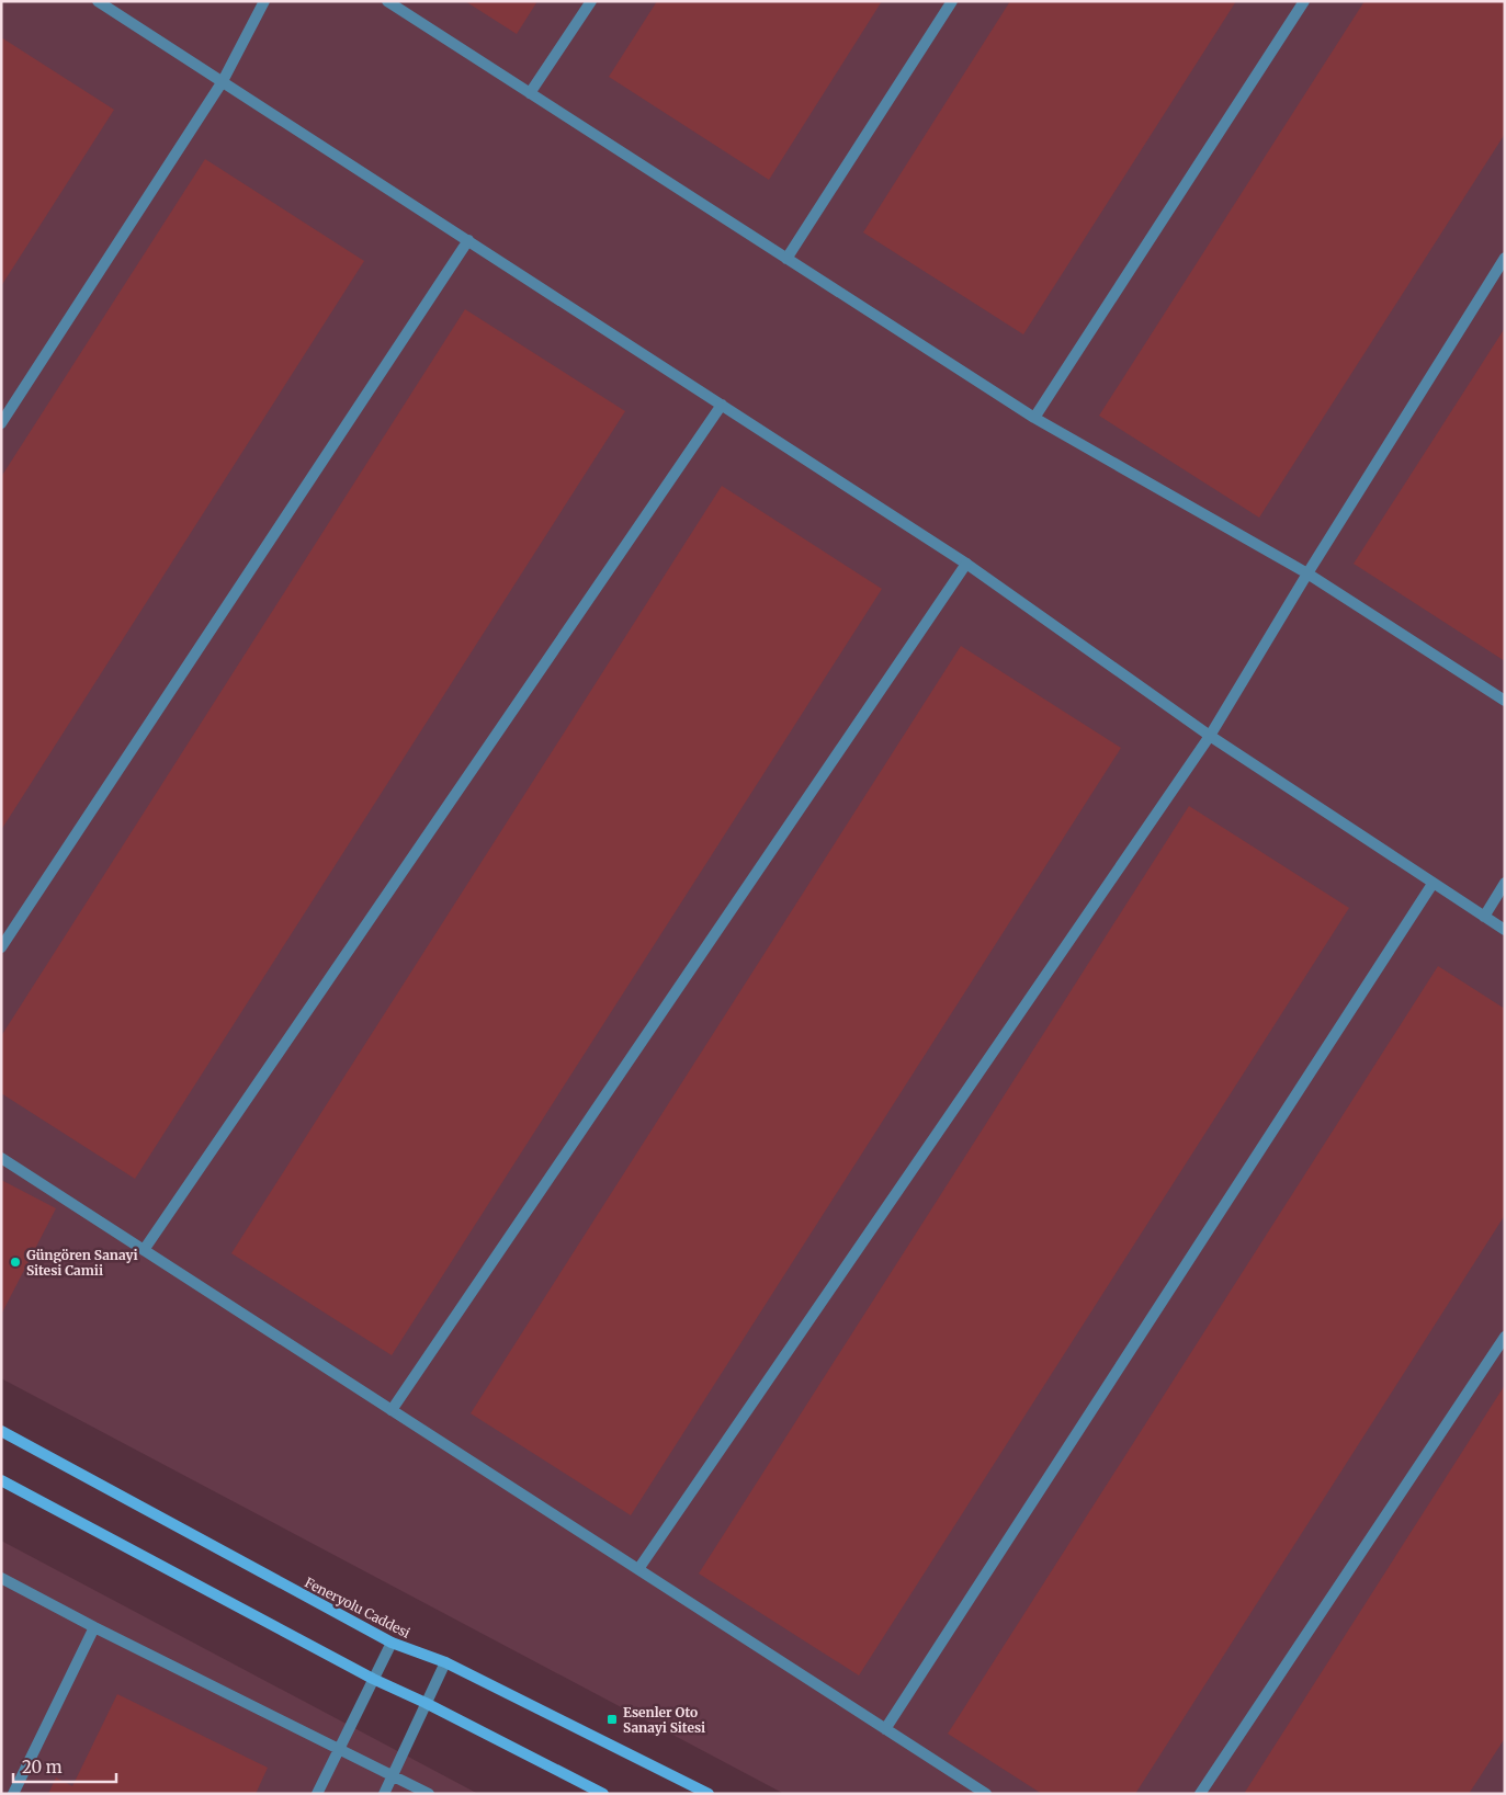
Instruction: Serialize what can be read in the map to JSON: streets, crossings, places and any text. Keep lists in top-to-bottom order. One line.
{"streets":{"main road":["Feneryolu Caddesi"]},"places":{"other":["Güngören Sanayi Sitesi Camii"],"transit":["Esenler Oto Sanayi Sitesi"]},"scale_bar":"20 m"}
